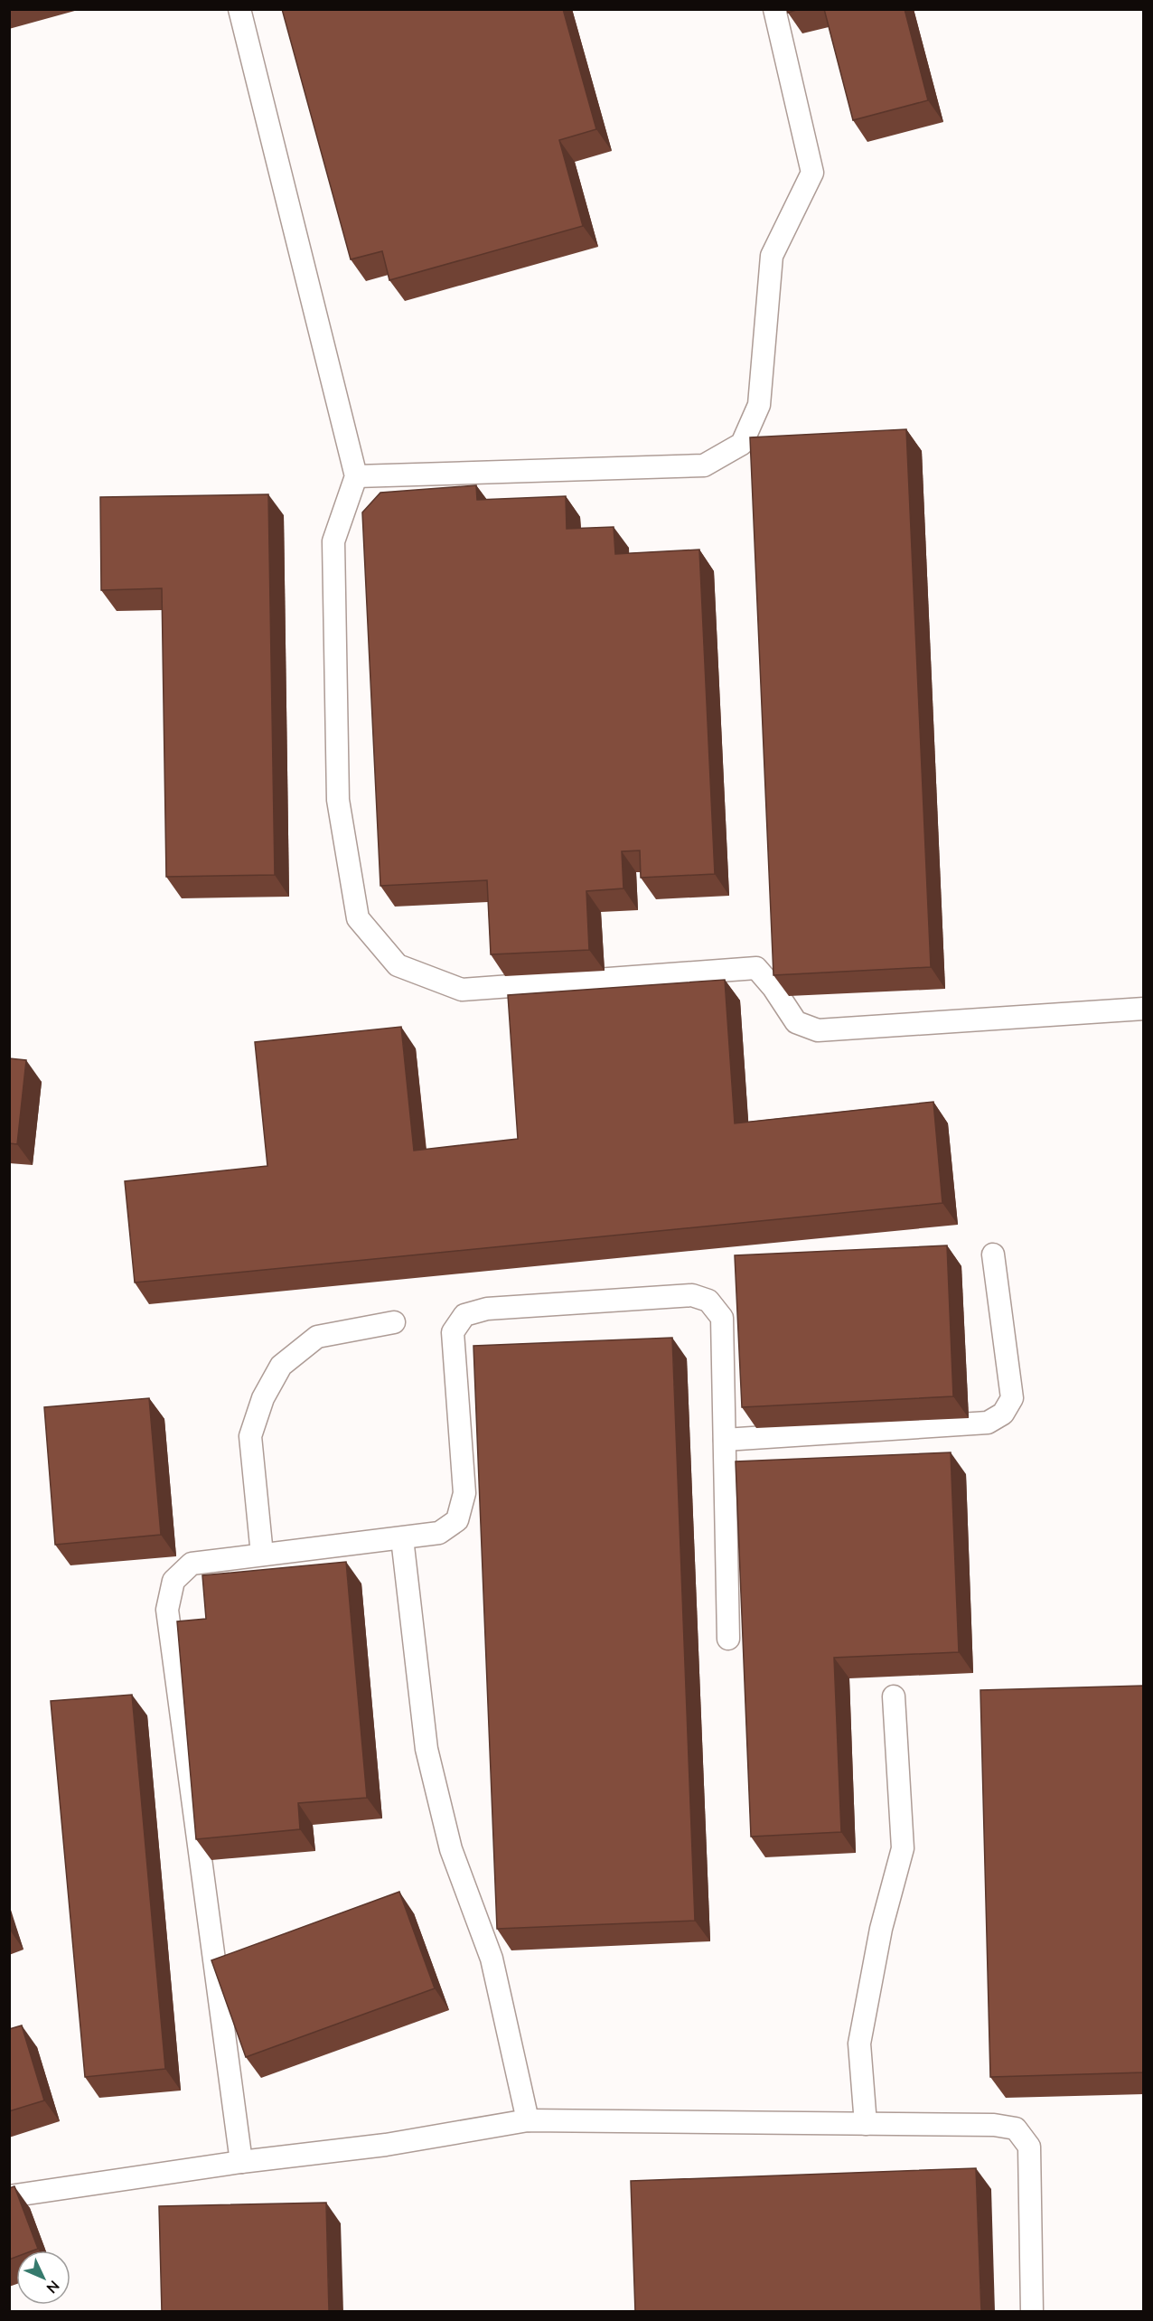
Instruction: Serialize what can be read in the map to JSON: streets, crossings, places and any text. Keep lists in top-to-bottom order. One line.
{"north":"bottom right"}
